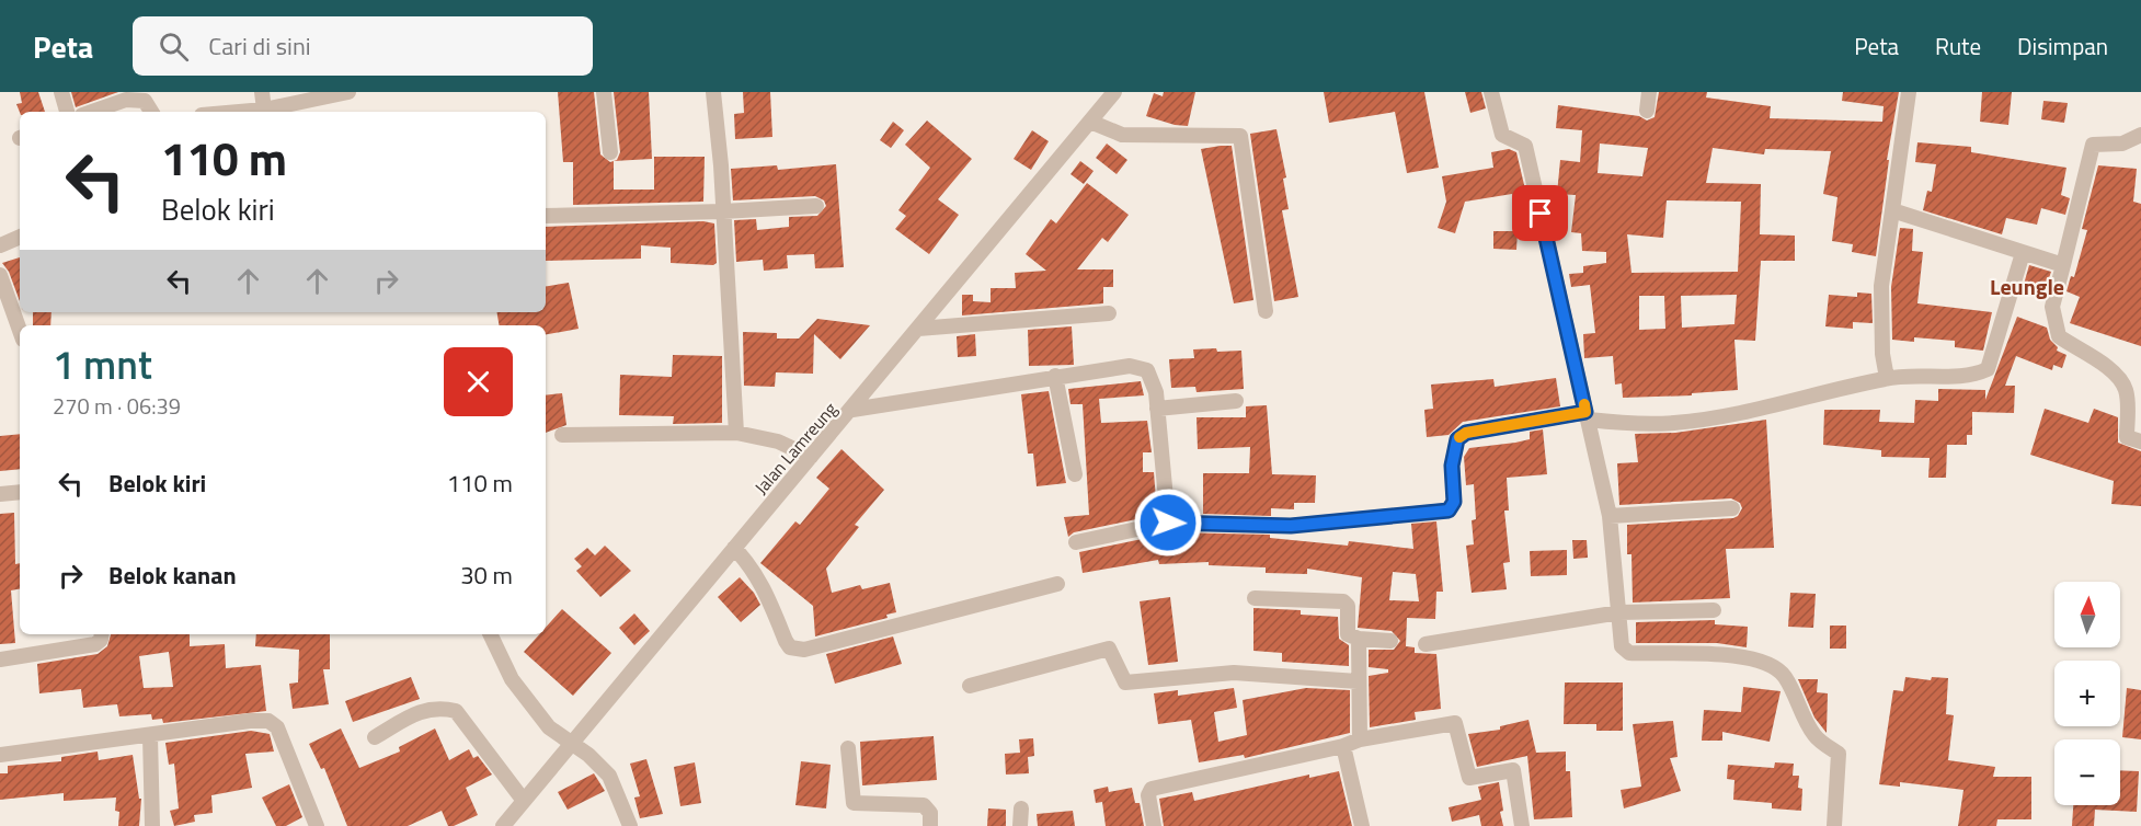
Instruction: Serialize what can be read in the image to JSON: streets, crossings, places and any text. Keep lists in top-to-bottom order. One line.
{"streets":{"street":["Jalan Lamreung"]},"districts":["Leungle"],"north":"top","page":{"header":"Peta","search":"Cari di sini","nav":["Peta","Rute","Disimpan"],"turn":["110 m","Belok kiri"],"heading":["1 mnt","270 m · 06:39"],"list":[{"name":"Belok kiri","value":"110 m"},{"name":"Belok kanan","value":"30 m"}],"map_buttons":["+","−"]}}
